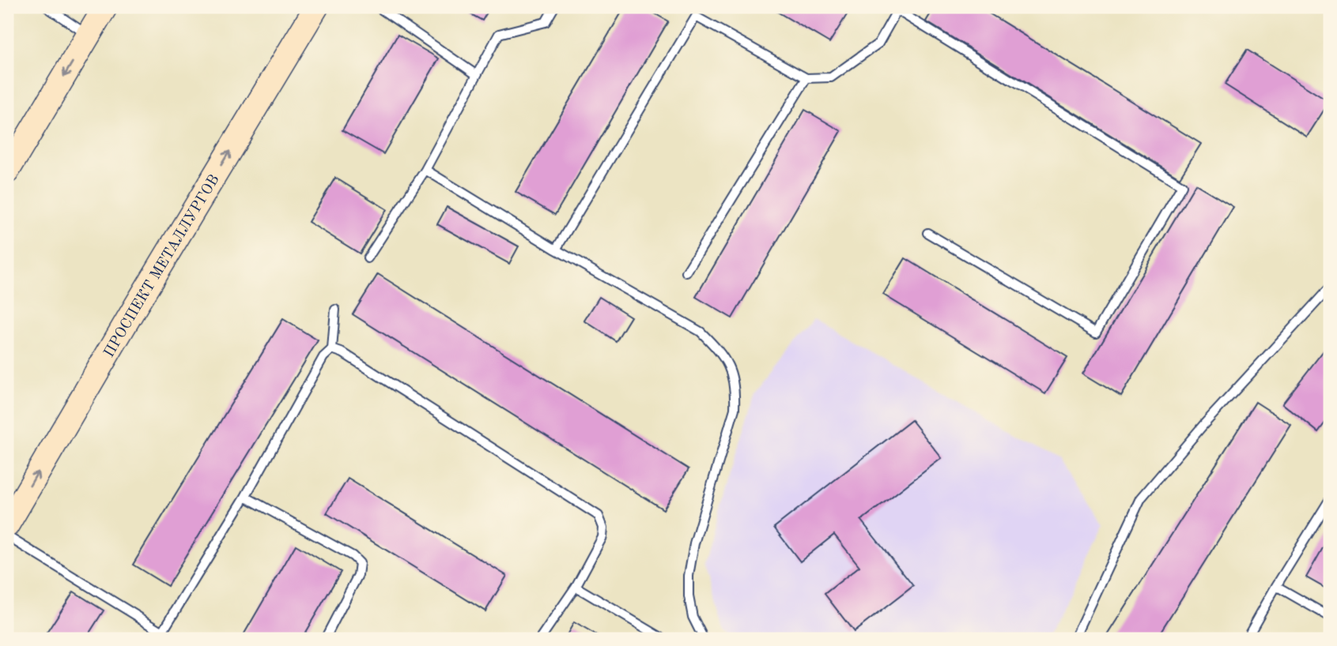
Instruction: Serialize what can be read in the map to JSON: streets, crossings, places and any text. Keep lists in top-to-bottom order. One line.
{"streets":{"main road":["ПРОСПЕКТ МЕТАЛЛУРГОВ"]}}
